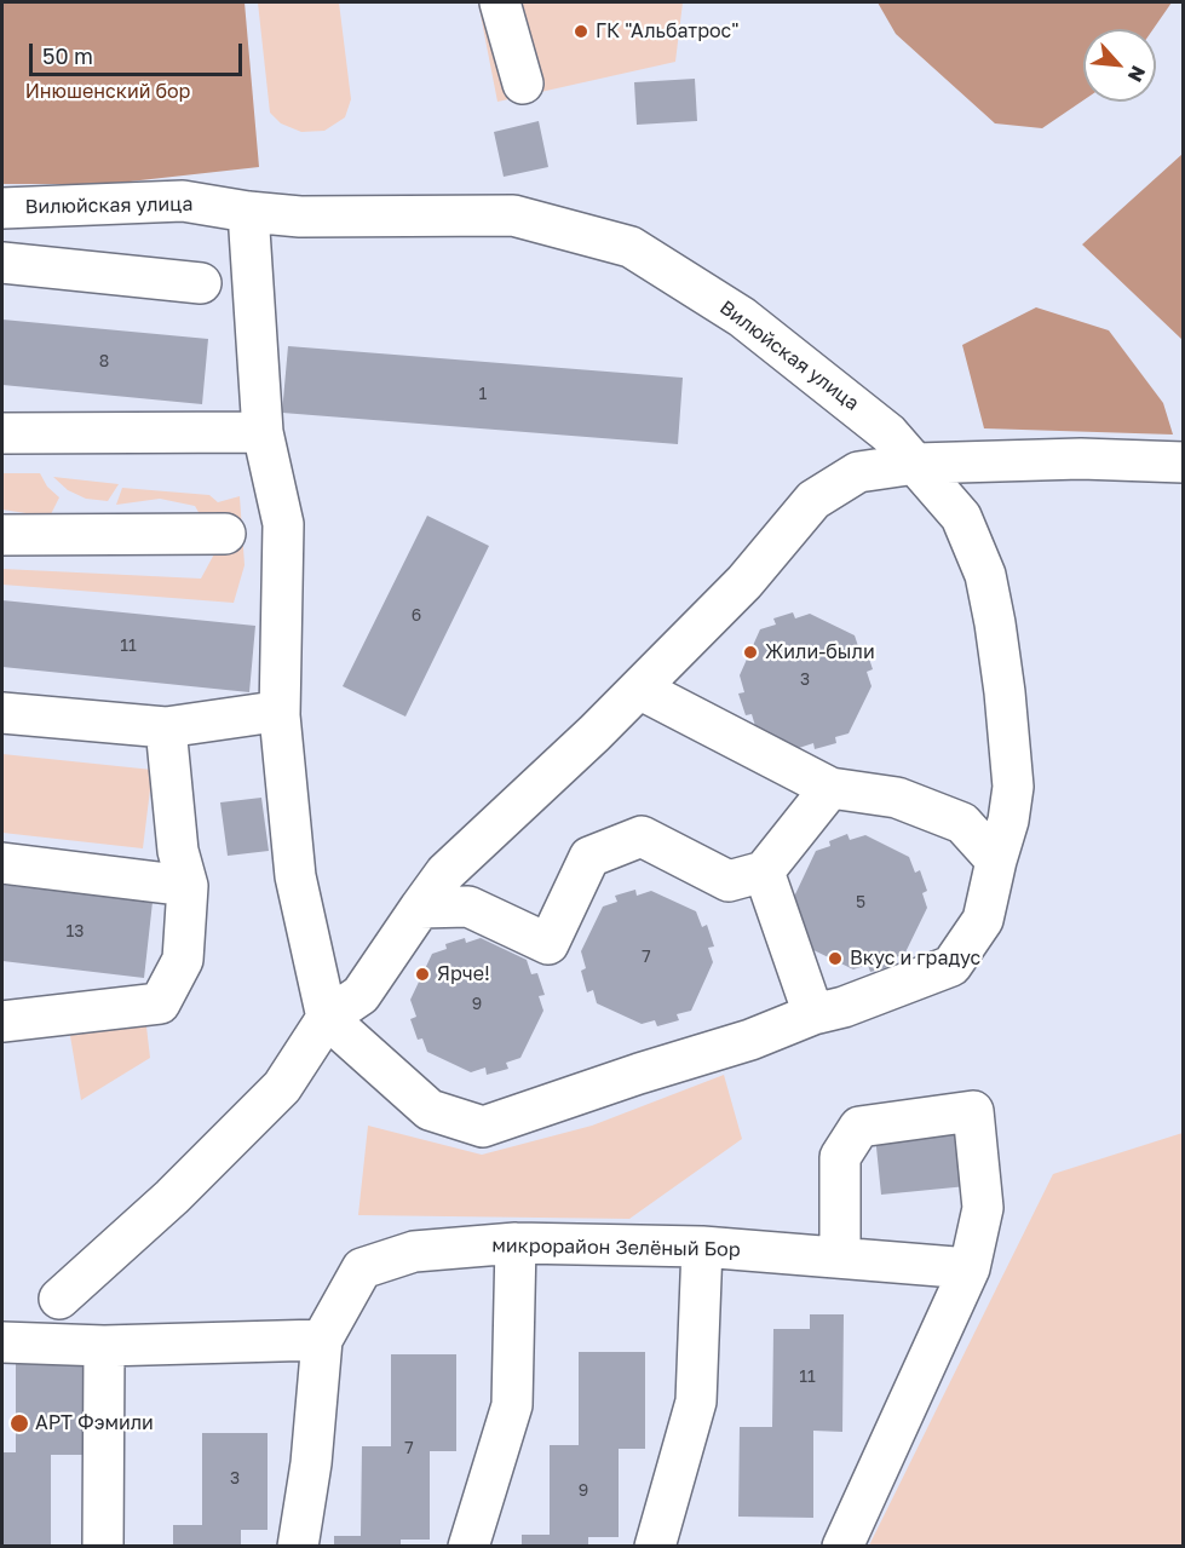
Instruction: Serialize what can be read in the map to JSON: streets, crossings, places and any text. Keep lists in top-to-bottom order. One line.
{"streets":{"street":["Вилюйская улица","микрорайон Зелёный Бор"]},"parks":["Инюшенский бор"],"places":["ГК \"Альбатрос\"","Жили-были","Вкус и градус","Ярче!","АРТ Фэмили"],"house_numbers":["8","1","6","11","3","5","13","7","9","11","7","3","9"],"scale_bar":"50 m","north":"bottom right"}
